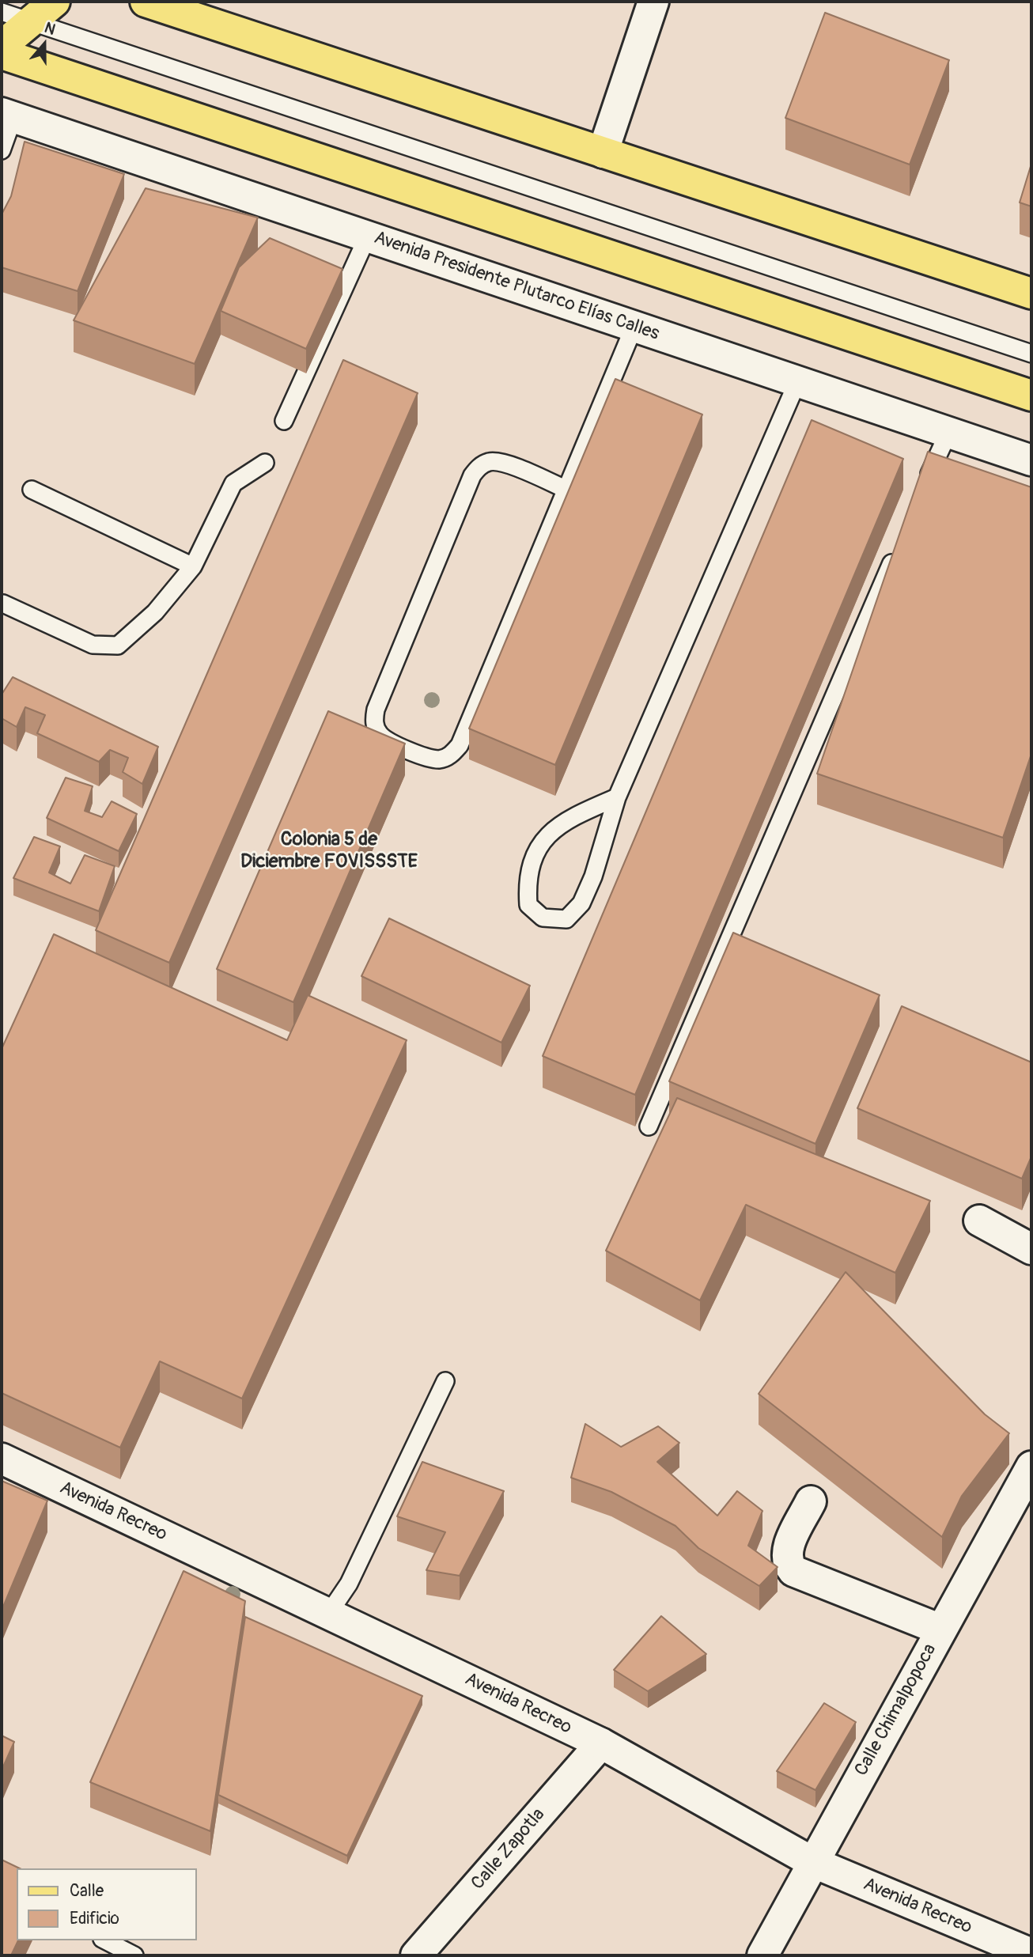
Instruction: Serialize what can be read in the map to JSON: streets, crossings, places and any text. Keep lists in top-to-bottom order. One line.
{"streets":{"street":["Avenida Presidente Plutarco Elías Calles","Avenida Recreo","Calle Chimalpopoca","Calle Zapotla"]},"crossings":[["Avenida Recreo","Calle Chimalpopoca"],["Avenida Recreo","Calle Zapotla"]],"districts":["Colonia 5 de Diciembre FOVISSSTE"],"legend":["Calle","Edificio"],"north":"top"}
